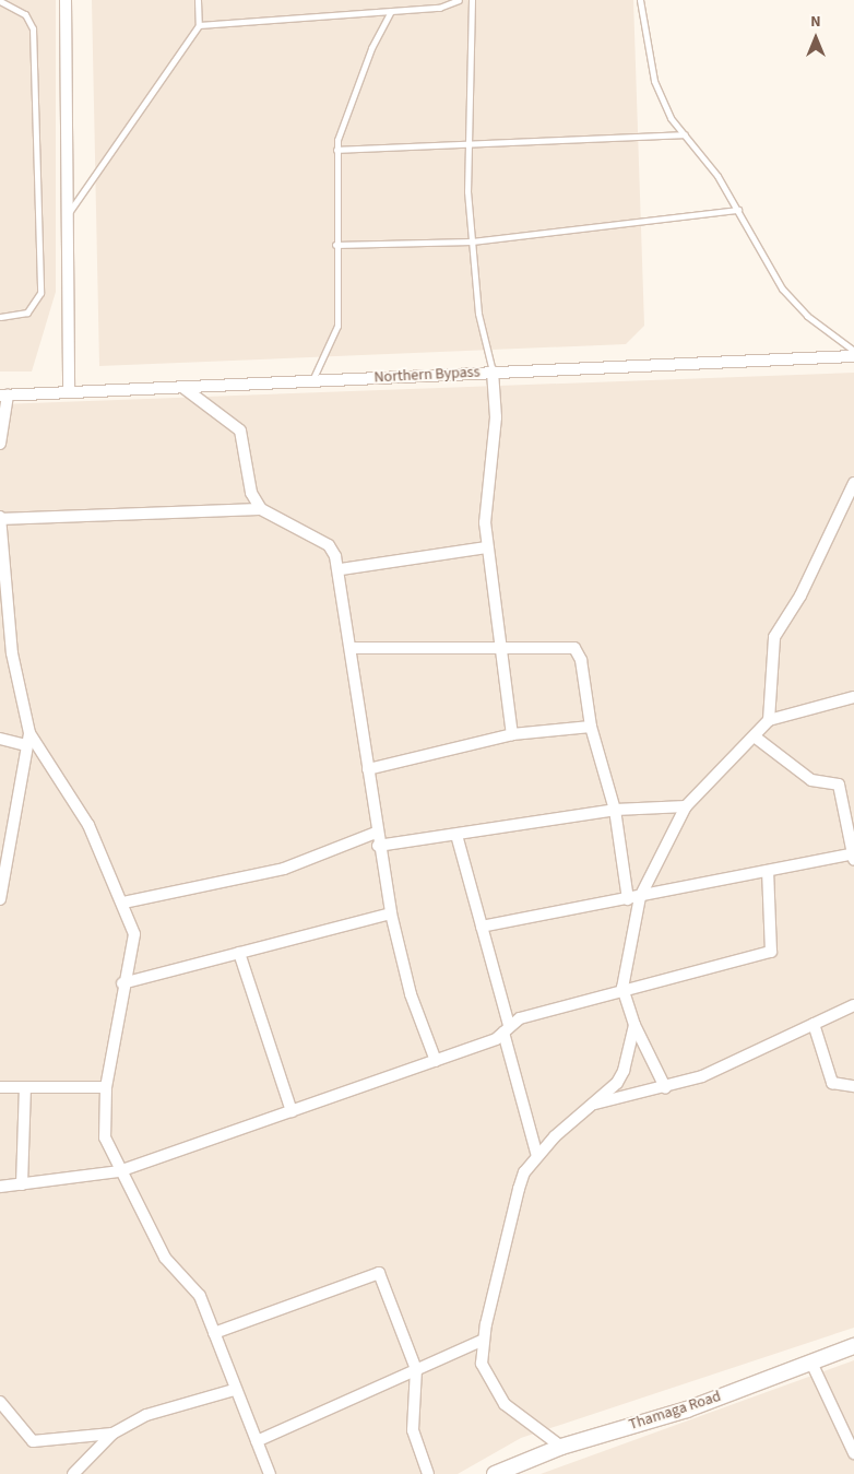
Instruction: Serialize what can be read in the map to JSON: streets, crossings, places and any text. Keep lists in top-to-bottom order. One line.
{"streets":{"main road":["Thamaga Road"],"street":["Northern Bypass"]},"north":"top"}
